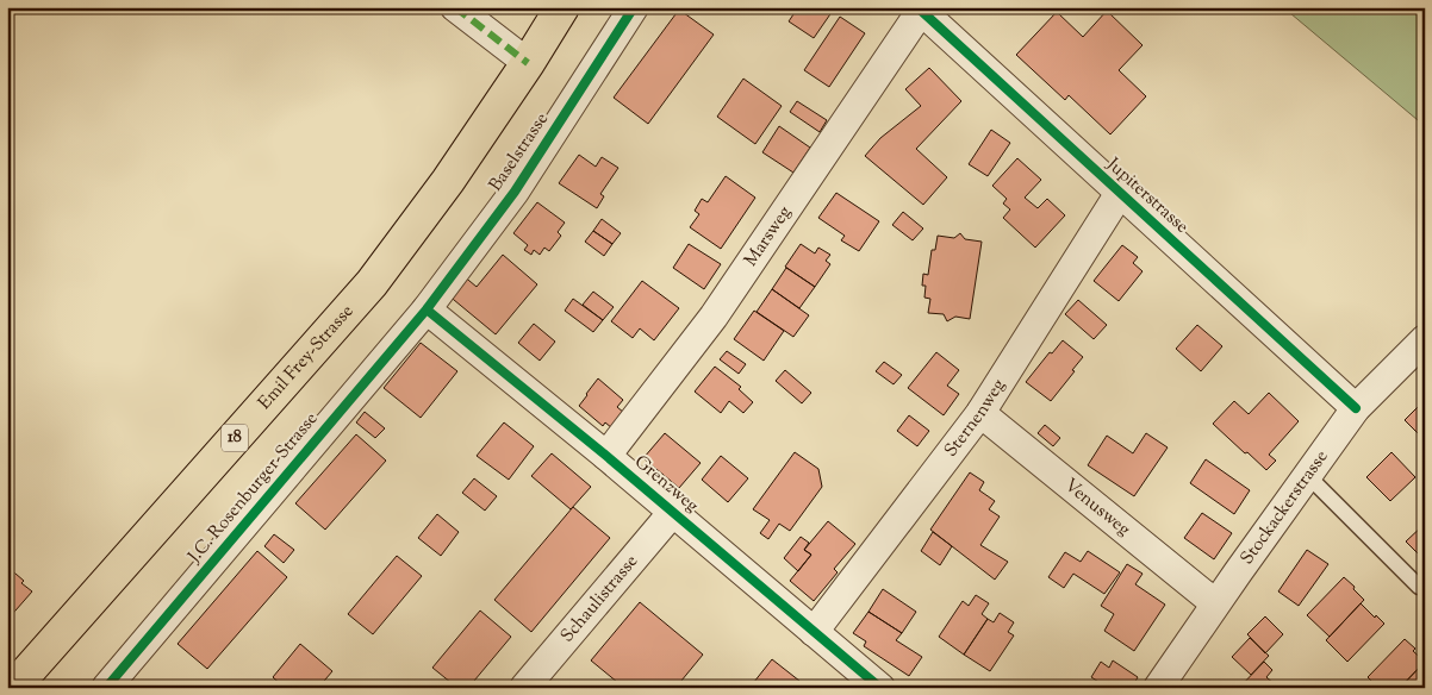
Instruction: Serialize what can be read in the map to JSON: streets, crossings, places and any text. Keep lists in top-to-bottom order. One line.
{"streets":{"main road":["Emil Frey-Strasse","18"],"street":["Baselstrasse","Jupiterstrasse","Marsweg","Sternenweg","Grenzweg","J.C. Rosenburger-Strasse","Venusweg","Stockackerstrasse","Schaulistrasse"]},"crossings":[["Baselstrasse","Grenzweg"],["Baselstrasse","J.C. Rosenburger-Strasse"],["Jupiterstrasse","Marsweg"],["Jupiterstrasse","Sternenweg"],["Jupiterstrasse","Stockackerstrasse"],["Marsweg","Grenzweg"],["Emil Frey-Strasse","18"],["Sternenweg","Grenzweg"],["Sternenweg","Venusweg"],["Grenzweg","J.C. Rosenburger-Strasse"],["Grenzweg","Schaulistrasse"],["Venusweg","Stockackerstrasse"]]}
